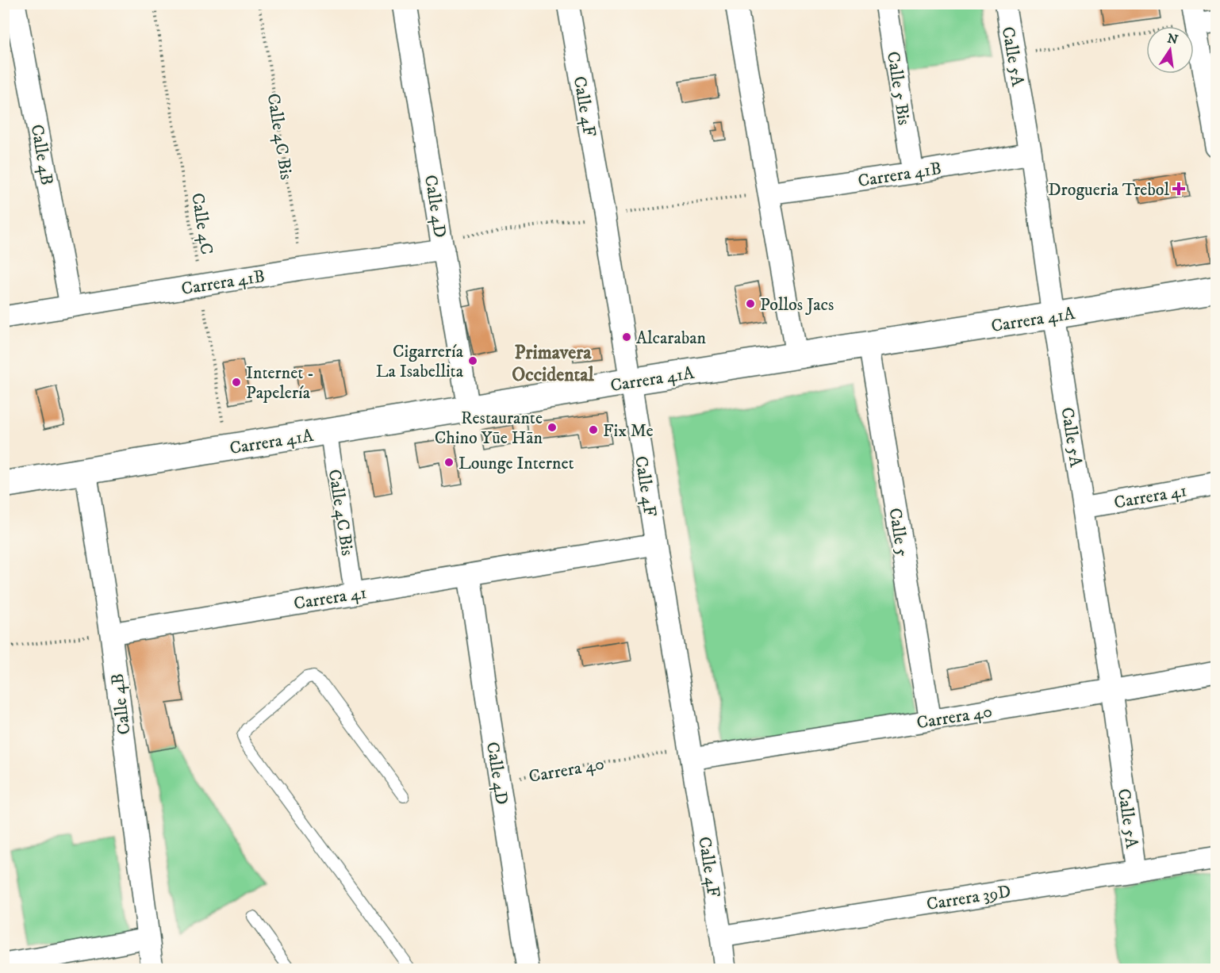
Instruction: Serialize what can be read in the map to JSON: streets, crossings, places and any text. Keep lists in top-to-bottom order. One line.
{"streets":{"street":["Calle 5A","Calle 5 Bis","Calle 4F","Calle 4C Bis","Calle 4B","Carrera 41B","Calle 4D","Carrera 41A","Carrera 41","Calle 5","Carrera 40","Carrera 39D"],"path":["Calle 4C"]},"crossings":[["Calle 5A","Carrera 41B"],["Calle 5A","Carrera 41A"],["Calle 5A","Carrera 41"],["Calle 5A","Carrera 40"],["Calle 5A","Carrera 39D"],["Calle 5 Bis","Carrera 41B"],["Calle 4F","Carrera 41A"],["Calle 4F","Carrera 41"],["Calle 4F","Carrera 40"],["Calle 4F","Carrera 39D"],["Calle 4C Bis","Carrera 41B"],["Calle 4C Bis","Carrera 41A"],["Calle 4C Bis","Carrera 41"],["Calle 4B","Carrera 41B"],["Calle 4B","Carrera 41A"],["Calle 4B","Carrera 41"],["Carrera 41B","Calle 4D"],["Carrera 41B","Calle 4C"],["Calle 4D","Carrera 41A"],["Calle 4D","Carrera 41"],["Calle 4D","Carrera 40"],["Calle 4C","Carrera 41A"],["Carrera 41A","Calle 5"],["Calle 5","Carrera 40"]],"districts":["Primavera Occidental"],"places":{"health":["Drogueria Trebol"],"other":["Pollos Jacs","Alcaraban","Cigarrería La Isabellita","Internet - Papelería","Restaurante Chino Yūe Hān","Fix Me","Lounge Internet"]},"north":"top"}
